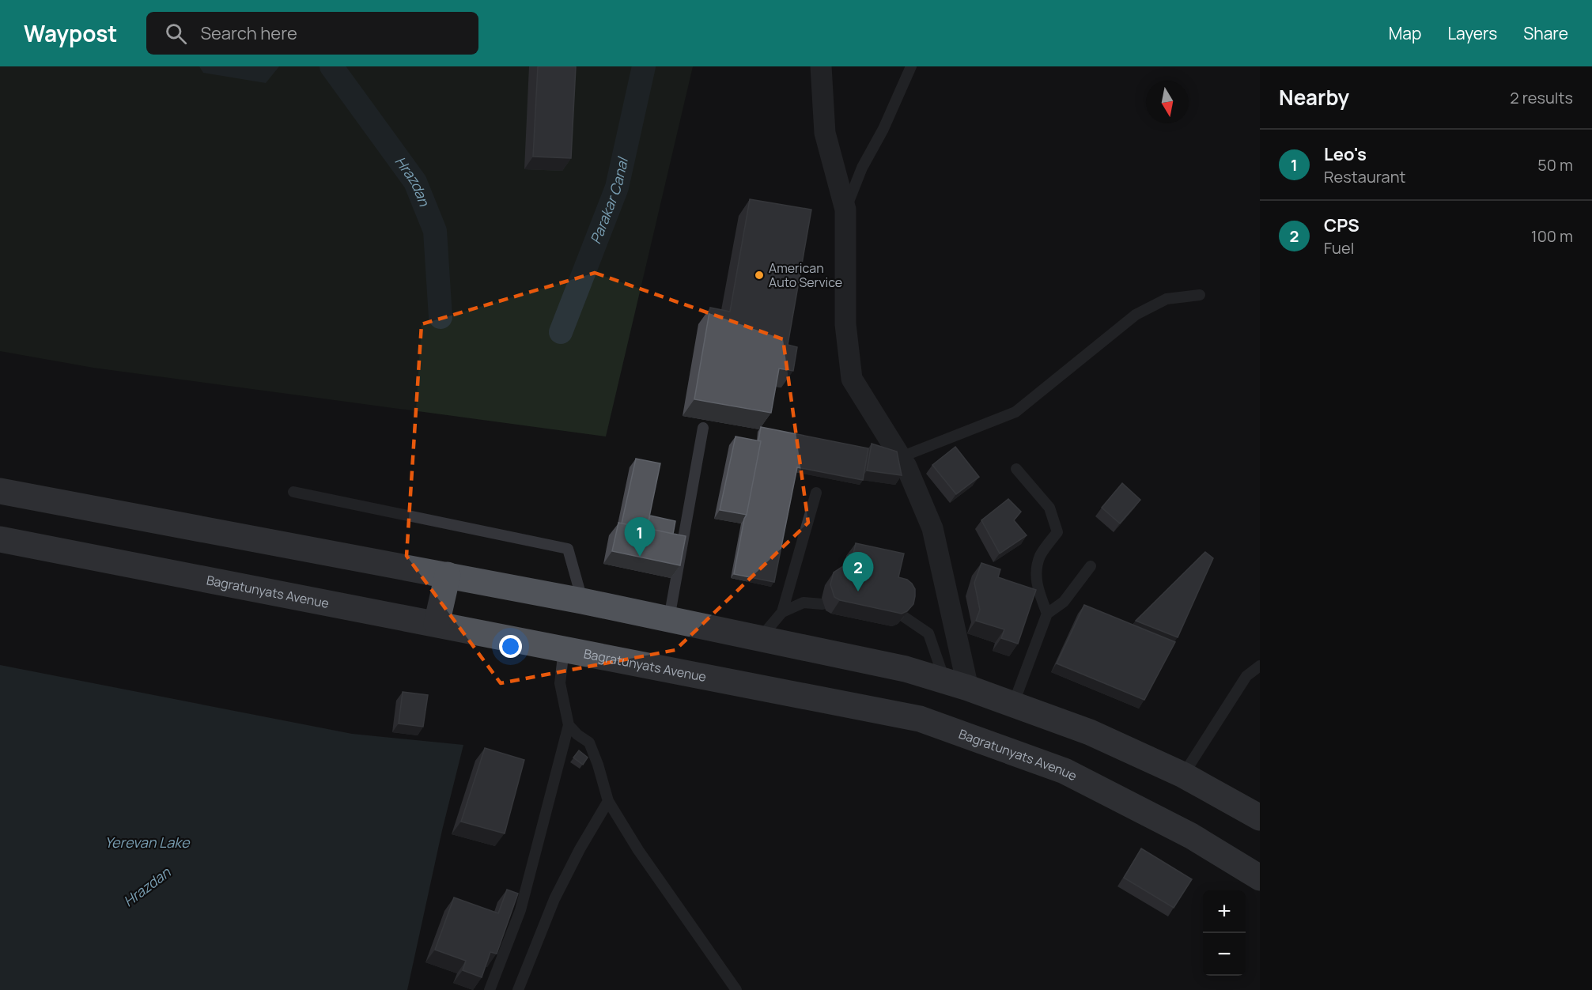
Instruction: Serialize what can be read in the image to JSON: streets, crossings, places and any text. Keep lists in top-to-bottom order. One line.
{"streets":{"main road":["Bagratunyats Avenue"]},"water":["Hrazdan","Parakar Canal","Yerevan Lake"],"places":["American Auto Service"],"north":"bottom","page":{"header":"Waypost","search":"Search here","nav":["Map","Layers","Share"],"heading":["Nearby","2 results"],"list":[{"mark":"1","name":"Leo's","note":"Restaurant","value":"50 m"},{"mark":"2","name":"CPS","note":"Fuel","value":"100 m"}],"pins":["1","2"],"map_buttons":["+","−"]}}
